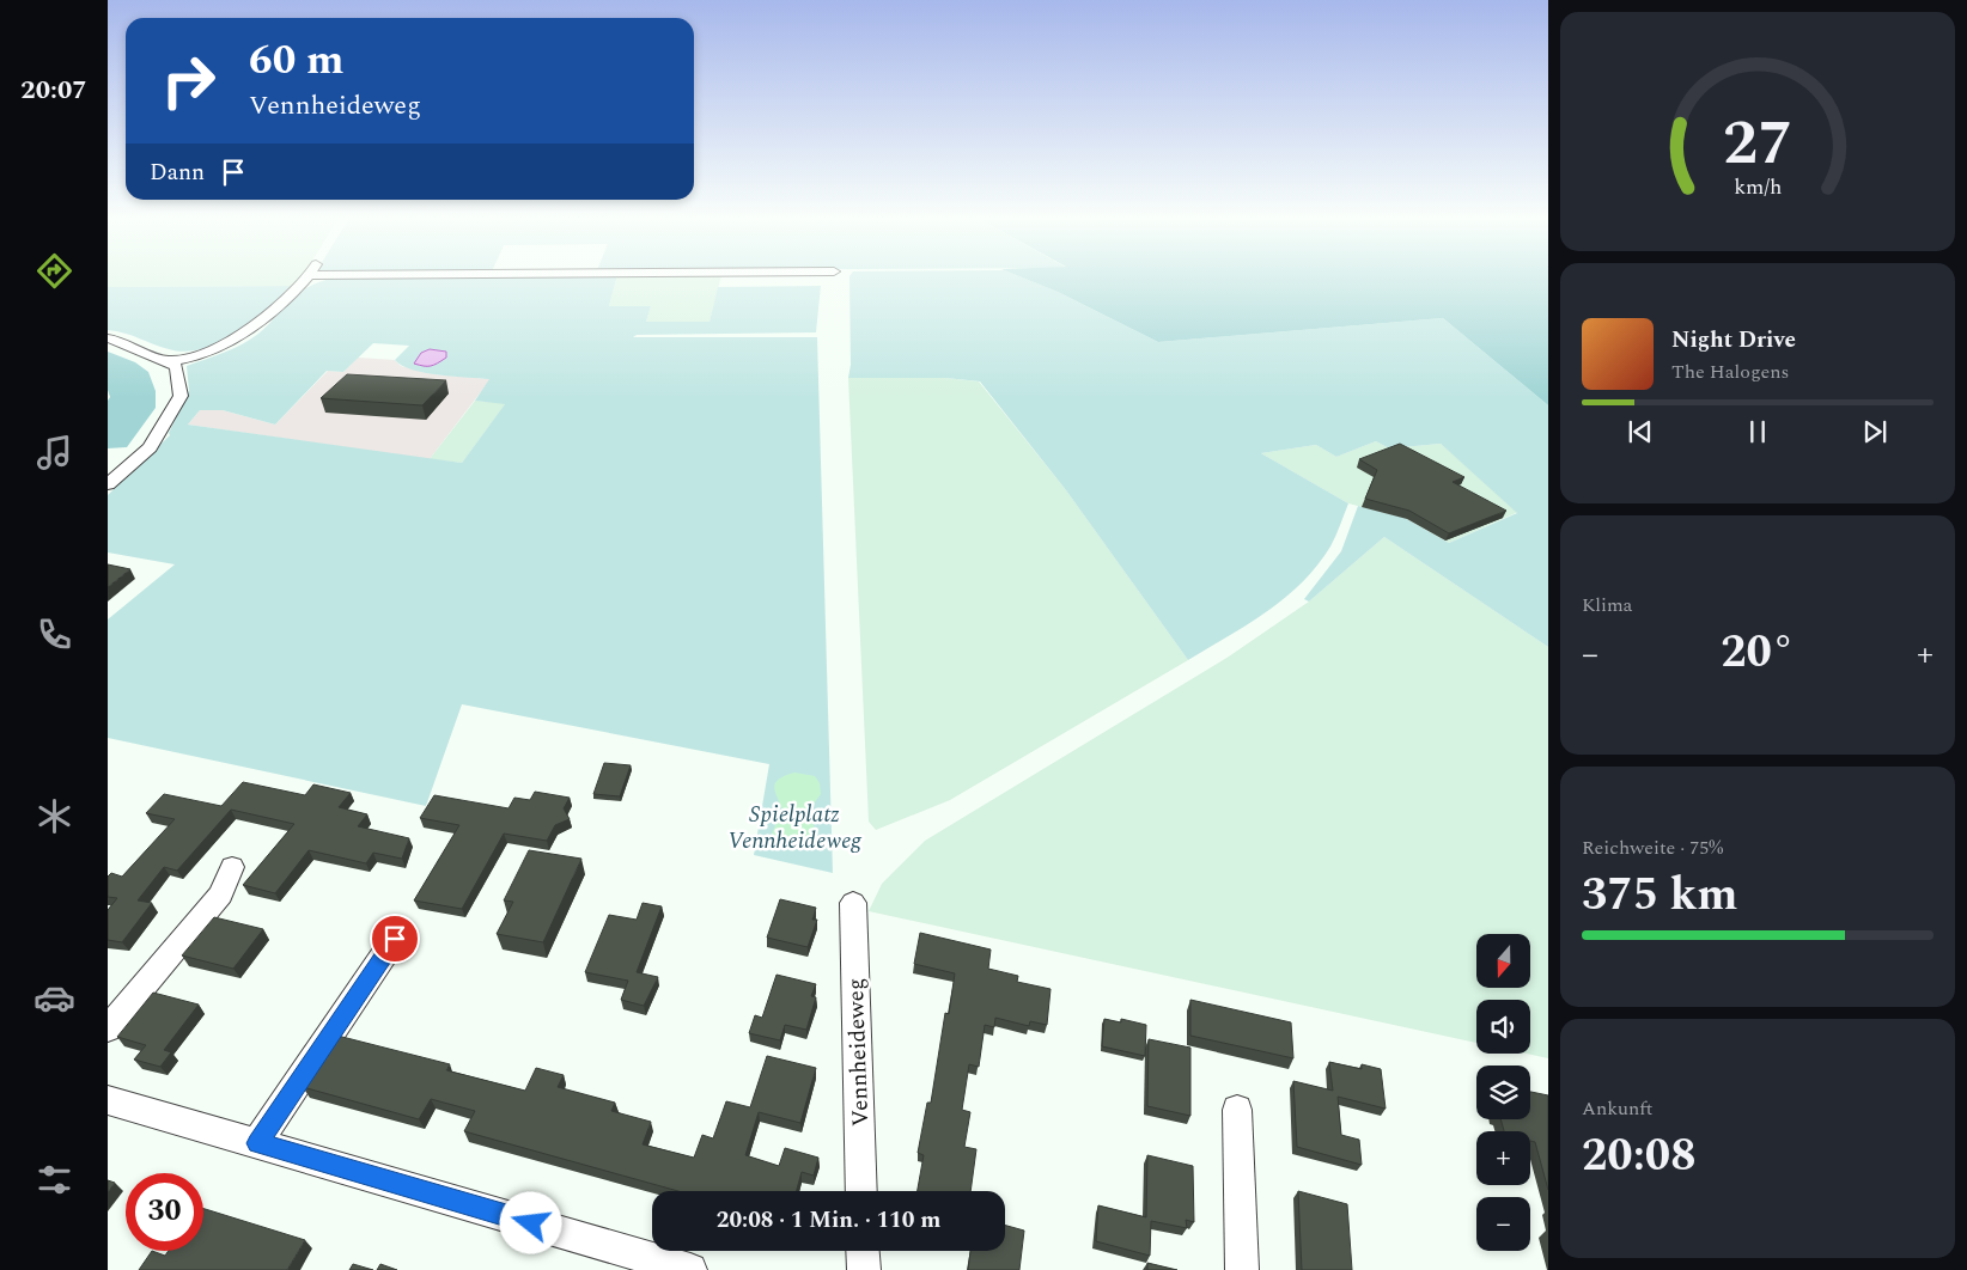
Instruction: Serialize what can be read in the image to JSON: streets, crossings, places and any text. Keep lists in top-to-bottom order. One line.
{"streets":{"street":["Vennheideweg"]},"parks":["Spielplatz Vennheideweg"],"north":"bottom","page":{"tabs":"20:07","turn":["60 m","Vennheideweg"],"then":"Dann","song":["Night Drive","The Halogens"],"tile":["Klima",["Reichweite · 75%","375 km"],["Ankunft","20:08"]],"heat":["−","20°","+"],"map_buttons":["+","−"],"limit":"30","trip":"20:08 · 1 Min. · 110 m","gauge":["27","km/h"]}}
